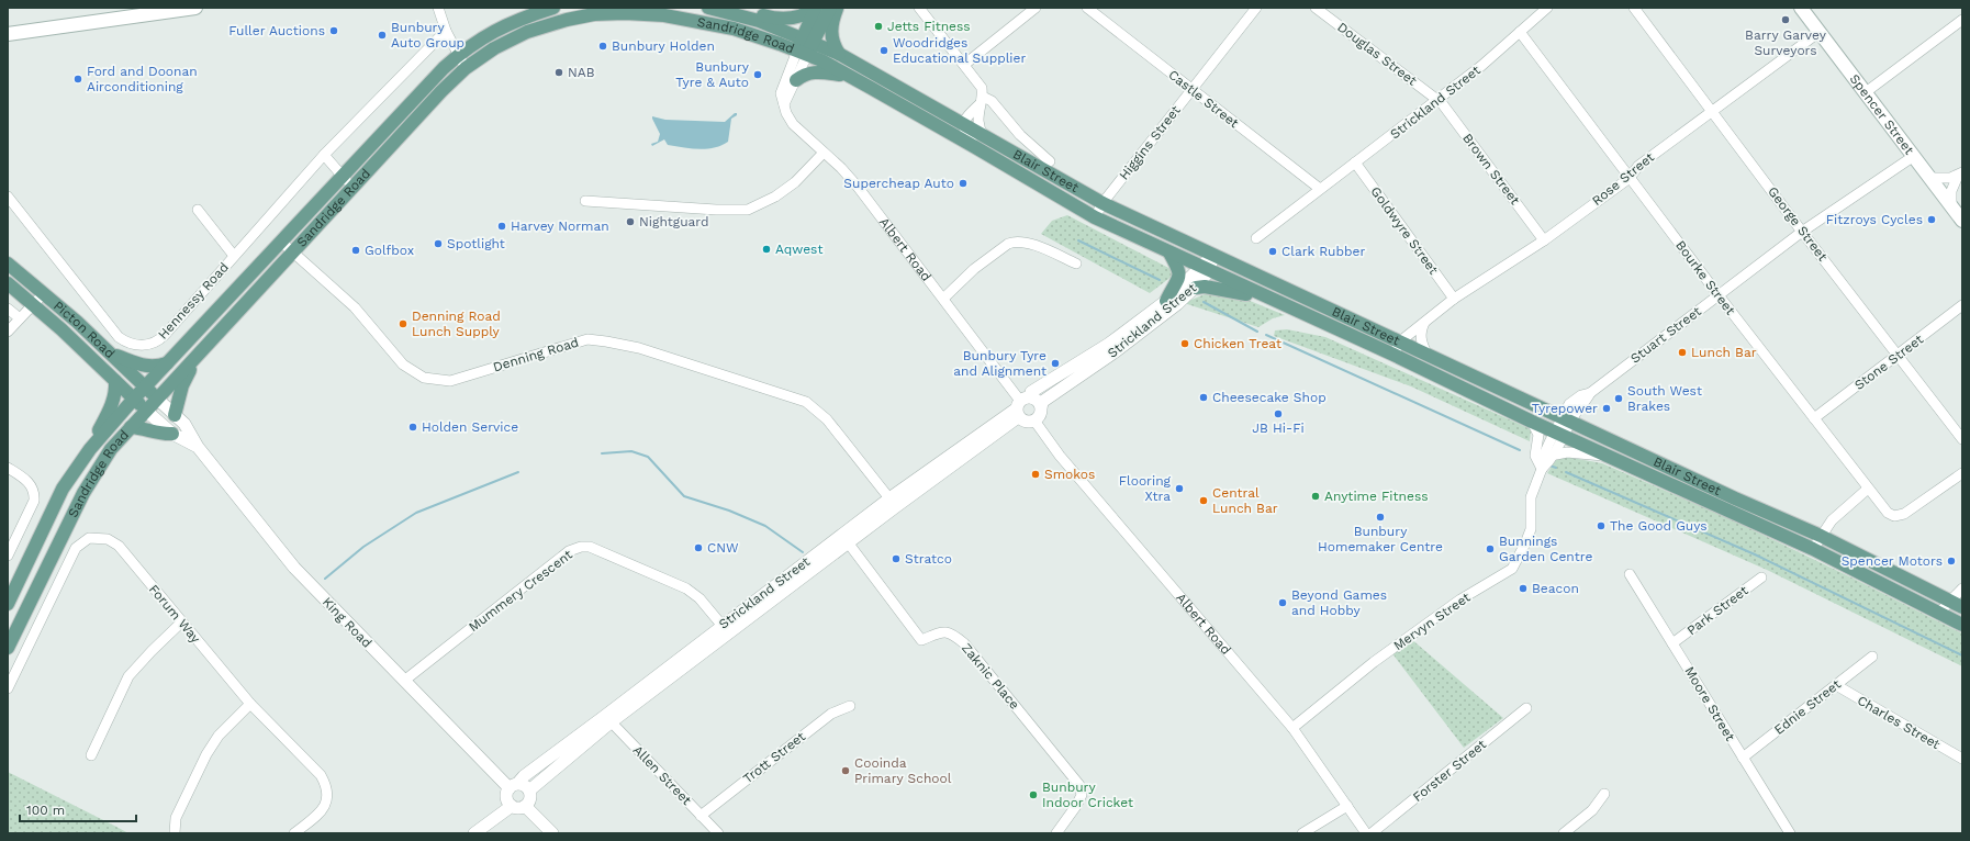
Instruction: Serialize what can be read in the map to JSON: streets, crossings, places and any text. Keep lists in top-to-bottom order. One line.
{"streets":{"main road":["Sandridge Road","Spencer Street","Blair Street","Albert Road","Picton Road"],"street":["Douglas Street","Castle Street","Strickland Street","Higgins Street","Brown Street","Rose Street","George Street","Goldwyre Street","Bourke Street","Hennessy Road","Stuart Street","Denning Road","Stone Street","Mummery Crescent","Park Street","Forum Way","Mervyn Street","King Road","Zaknic Place","Moore Street","Ednie Street","Charles Street","Trott Street","Forster Street","Allen Street"]},"crossings":[["Sandridge Road","Blair Street"],["Sandridge Road","Albert Road"],["Sandridge Road","Picton Road"],["Sandridge Road","Denning Road"],["Sandridge Road","King Road"],["Douglas Street","Strickland Street"],["Douglas Street","Brown Street"],["Castle Street","Strickland Street"],["Castle Street","Higgins Street"],["Strickland Street","Brown Street"],["Strickland Street","Blair Street"],["Strickland Street","Goldwyre Street"],["Strickland Street","Albert Road"],["Strickland Street","Bourke Street"],["Strickland Street","Denning Road"],["Strickland Street","Mummery Crescent"],["Strickland Street","King Road"],["Strickland Street","Zaknic Place"],["Strickland Street","Allen Street"],["Spencer Street","Rose Street"],["Spencer Street","Stuart Street"],["Higgins Street","Blair Street"],["Brown Street","Rose Street"],["Blair Street","Rose Street"],["Blair Street","Albert Road"],["Blair Street","Stuart Street"],["Blair Street","Mervyn Street"],["Rose Street","George Street"],["Rose Street","Goldwyre Street"],["Rose Street","Bourke Street"],["George Street","Stuart Street"],["George Street","Stone Street"],["Albert Road","Mervyn Street"],["Bourke Street","Stuart Street"],["Bourke Street","Stone Street"],["Picton Road","King Road"],["Stuart Street","Mervyn Street"],["Mummery Crescent","King Road"],["Park Street","Moore Street"],["Moore Street","Ednie Street"],["Ednie Street","Charles Street"],["Trott Street","Allen Street"]],"places":["Barry Garvey Surveyors","Jetts Fitness","Fuller Auctions","Bunbury Auto Group","Bunbury Holden","Woodridges Educational Supplier","NAB","Bunbury Tyre & Auto","Ford and Doonan Airconditioning","Supercheap Auto","Fitzroys Cycles","Nightguard","Harvey Norman","Spotlight","Aqwest","Golfbox","Clark Rubber","Denning Road Lunch Supply","Chicken Treat","Lunch Bar","Bunbury Tyre and Alignment","Cheesecake Shop","South West Brakes","Tyrepower","JB Hi-Fi","Holden Service","Smokos","Flooring Xtra","Anytime Fitness","Central Lunch Bar","Bunbury Homemaker Centre","The Good Guys","CNW","Bunnings Garden Centre","Stratco","Spencer Motors","Beacon","Beyond Games and Hobby","Cooinda Primary School","Bunbury Indoor Cricket"],"scale_bar":"100 m"}
